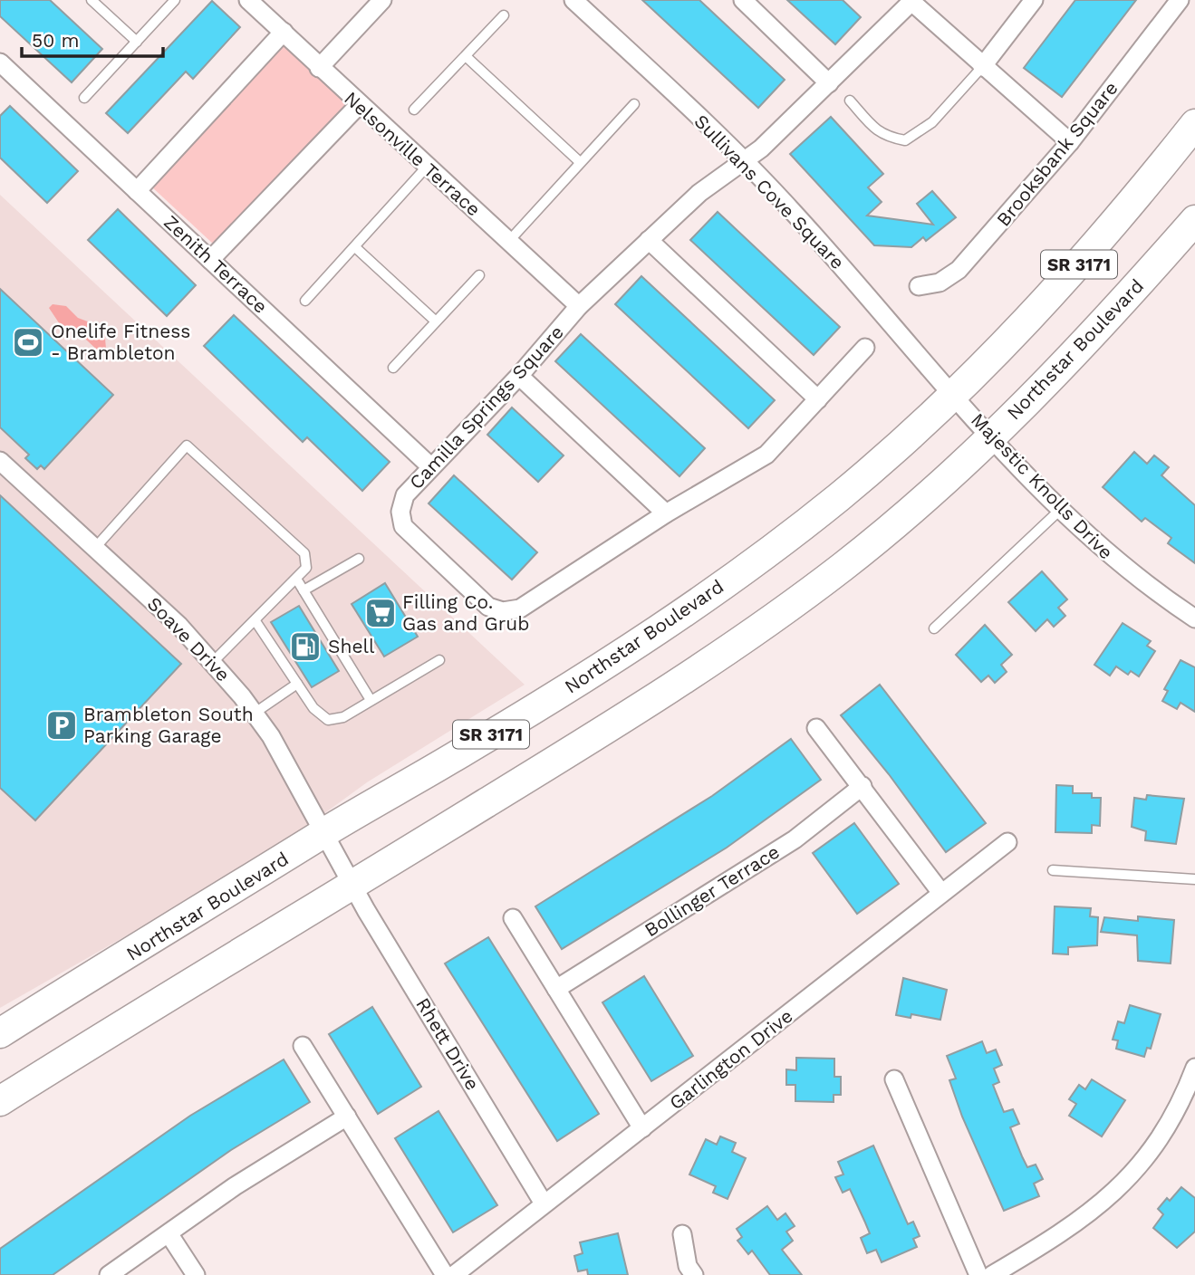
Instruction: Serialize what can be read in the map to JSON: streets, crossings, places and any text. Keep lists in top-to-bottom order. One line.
{"streets":{"main road":["SR 3171","Northstar Boulevard"],"street":["Nelsonville Terrace","Brooksbank Square","Sullivans Cove Square","Zenith Terrace","Camilla Springs Square","Majestic Knolls Drive","Soave Drive","Bollinger Terrace","Rhett Drive","Garlington Drive"]},"crossings":[["Nelsonville Terrace","Camilla Springs Square"],["Sullivans Cove Square","Northstar Boulevard"],["Sullivans Cove Square","Camilla Springs Square"],["Sullivans Cove Square","Majestic Knolls Drive"],["Zenith Terrace","Camilla Springs Square"],["Northstar Boulevard","Majestic Knolls Drive"],["Northstar Boulevard","Soave Drive"],["Northstar Boulevard","Rhett Drive"],["Soave Drive","Rhett Drive"],["Rhett Drive","Garlington Drive"]],"places":{"sports":["Onelife Fitness - Brambleton"],"supermarket":["Filling Co. Gas and Grub"],"fuel station":["Shell"],"parking":["Brambleton South Parking Garage"]},"scale_bar":"50 m"}
